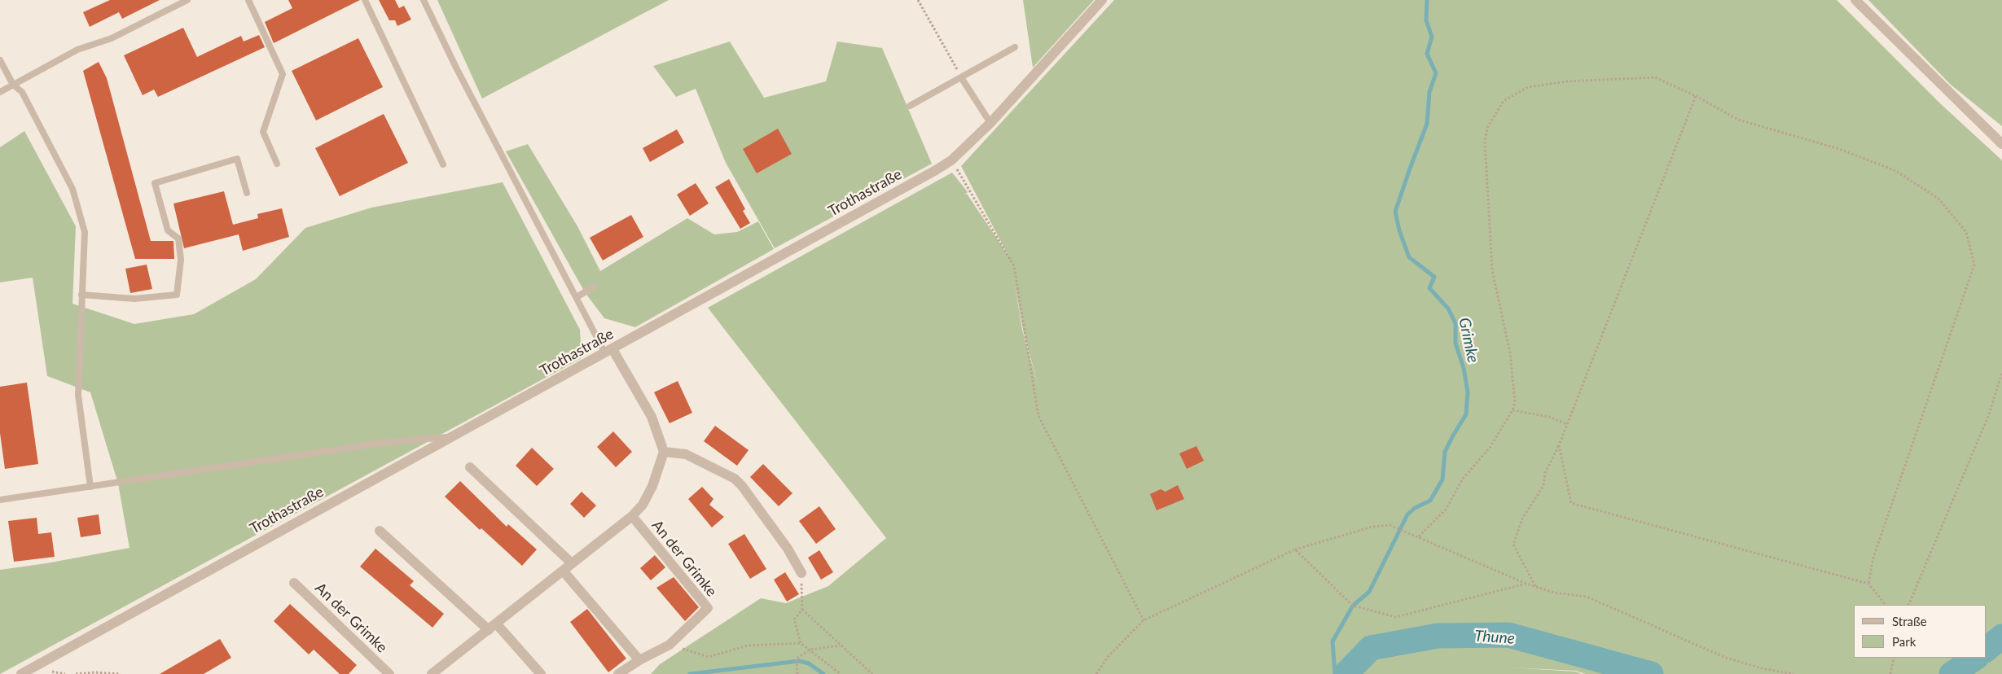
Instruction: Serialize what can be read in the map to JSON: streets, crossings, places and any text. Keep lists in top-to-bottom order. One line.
{"streets":{"street":["Trothastraße","An der Grimke"]},"water":["Grimke","Thune"],"legend":["Straße","Park"]}
